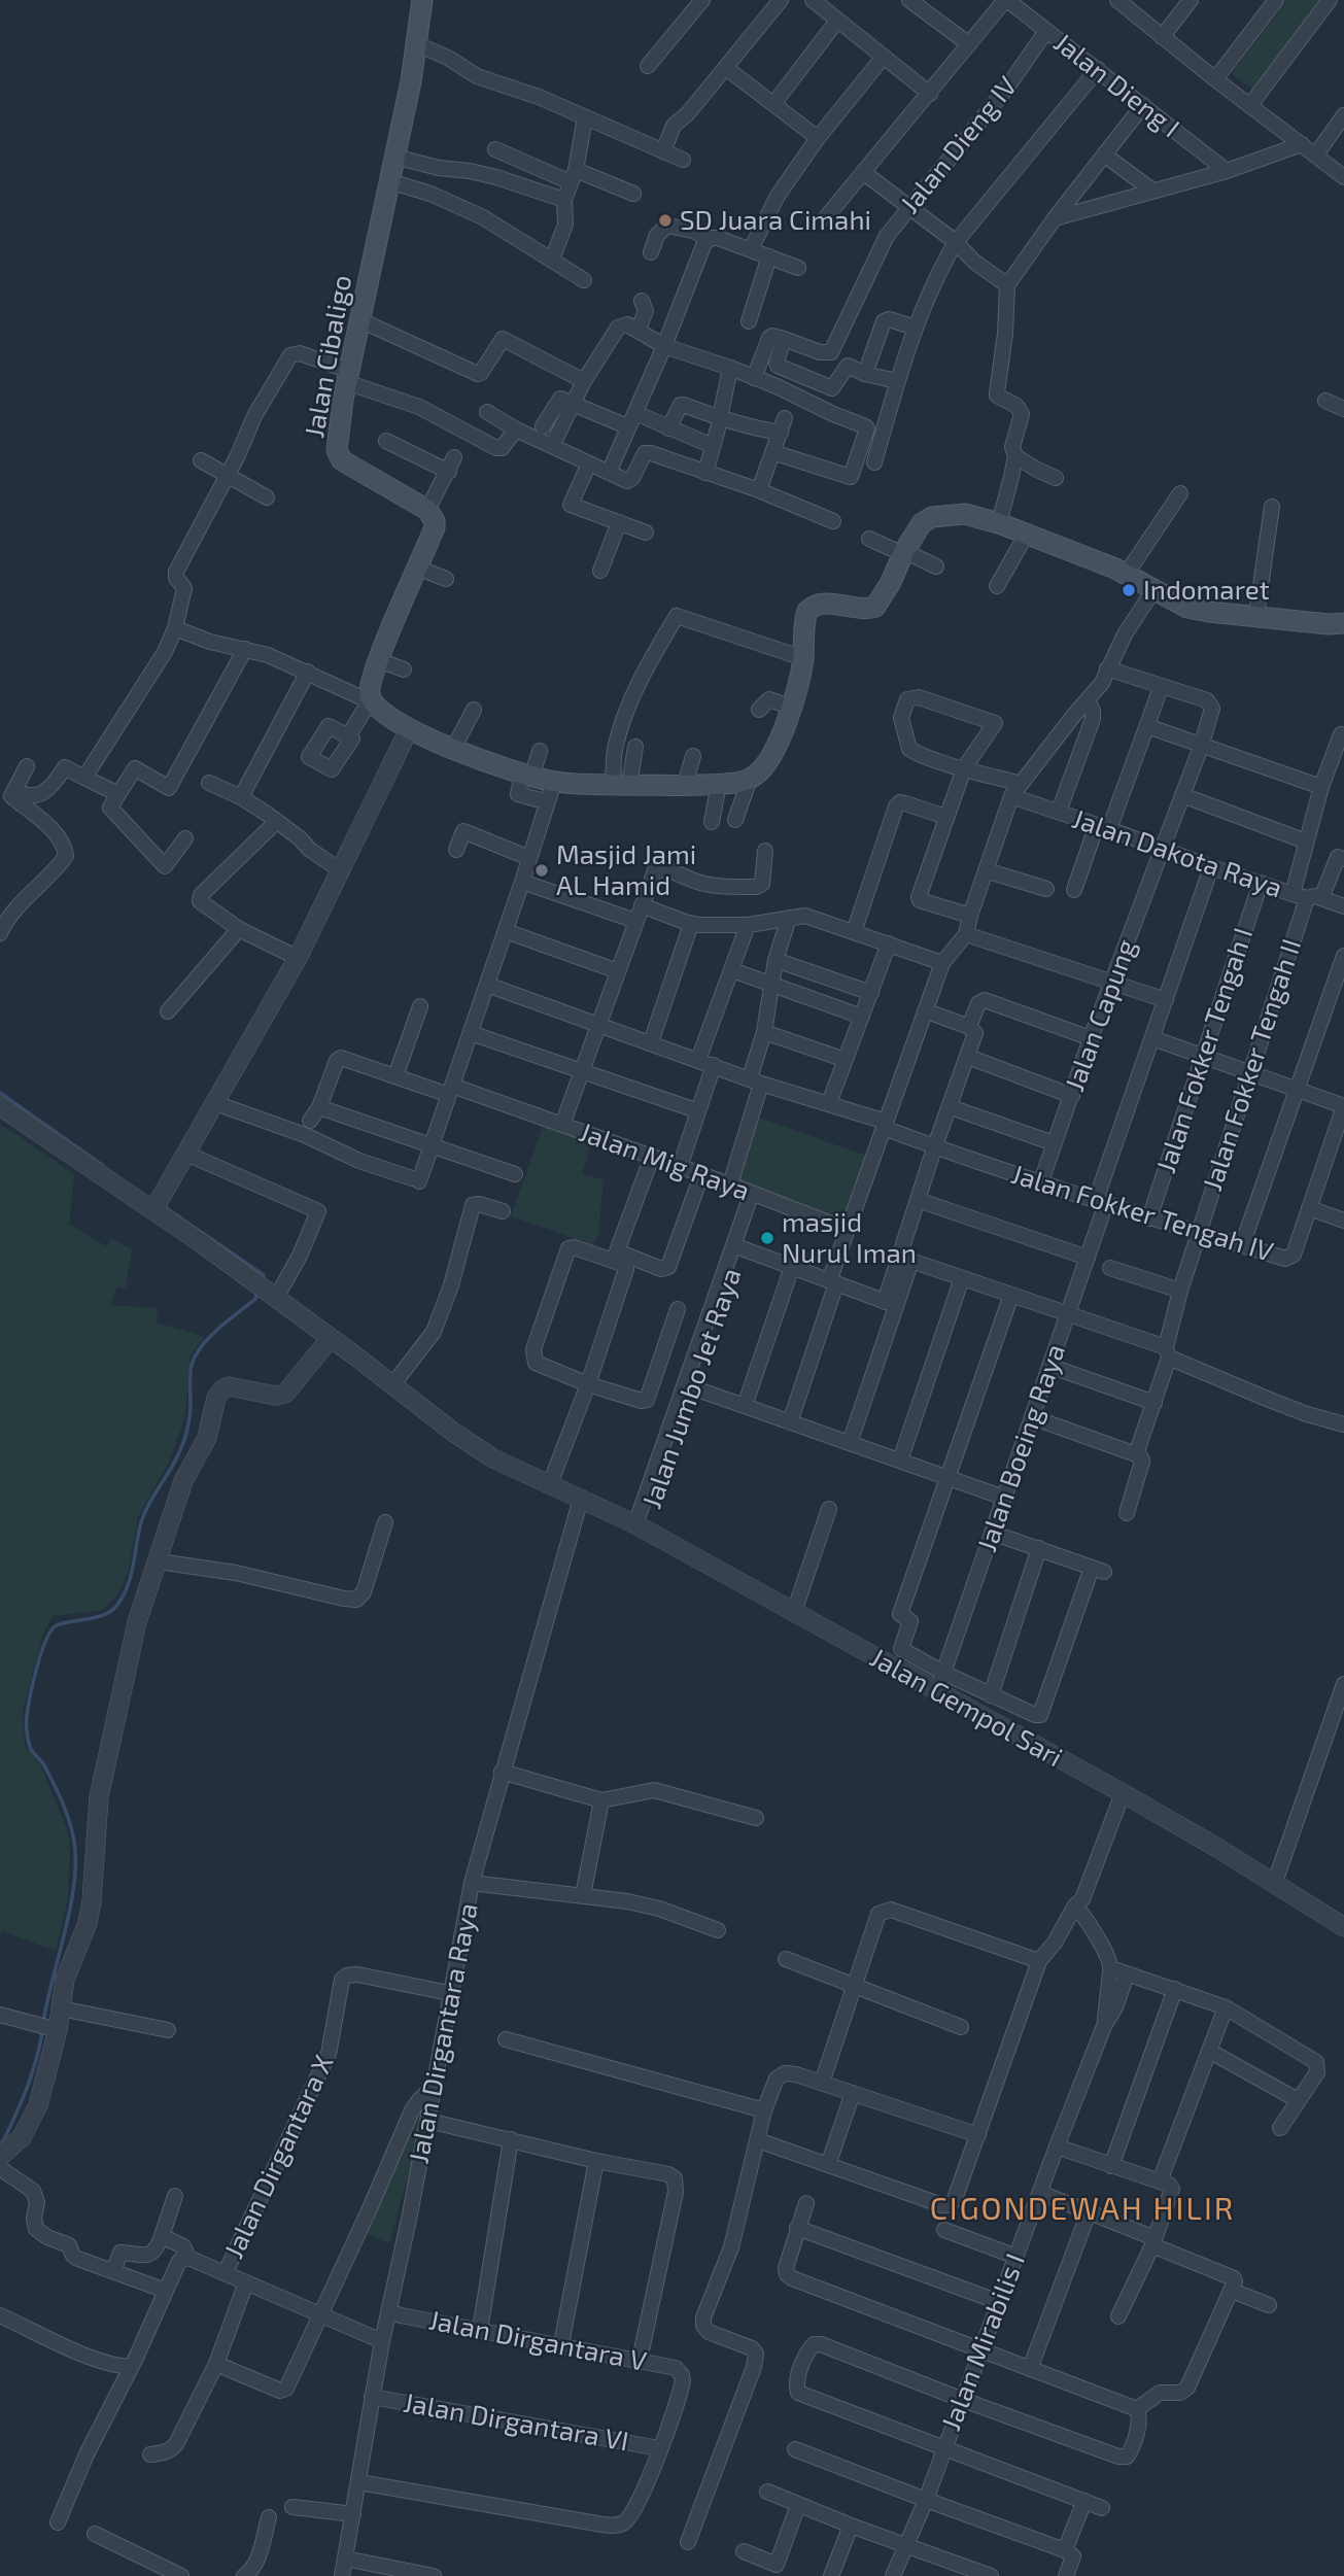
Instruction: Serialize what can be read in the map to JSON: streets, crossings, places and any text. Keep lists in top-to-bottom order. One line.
{"streets":{"main road":["Jalan Cibaligo"],"street":["Jalan Dieng I","Jalan Dieng IV","Jalan Dakota Raya","Jalan Capung","Jalan Fokker Tengah I","Jalan Fokker Tengah II","Jalan Mig Raya","Jalan Fokker Tengah IV","Jalan Jumbo Jet Raya","Jalan Boeing Raya","Jalan Gempol Sari","Jalan Dirgantara Raya","Jalan Dirgantara X","Jalan Dirgantara V","Jalan Mirabilis I","Jalan Dirgantara VI"]},"crossings":[["Jalan Dieng I","Jalan Dieng IV"],["Jalan Dakota Raya","Jalan Capung"],["Jalan Dakota Raya","Jalan Fokker Tengah I"],["Jalan Dakota Raya","Jalan Fokker Tengah II"],["Jalan Dakota Raya","Jalan Boeing Raya"],["Jalan Capung","Jalan Fokker Tengah IV"],["Jalan Fokker Tengah I","Jalan Fokker Tengah IV"],["Jalan Fokker Tengah II","Jalan Fokker Tengah IV"],["Jalan Mig Raya","Jalan Jumbo Jet Raya"],["Jalan Fokker Tengah IV","Jalan Boeing Raya"],["Jalan Jumbo Jet Raya","Jalan Gempol Sari"],["Jalan Boeing Raya","Jalan Gempol Sari"],["Jalan Gempol Sari","Jalan Dirgantara Raya"],["Jalan Dirgantara Raya","Jalan Dirgantara X"],["Jalan Dirgantara Raya","Jalan Dirgantara V"],["Jalan Dirgantara Raya","Jalan Dirgantara VI"],["Jalan Dirgantara V","Jalan Dirgantara VI"]],"districts":["CIGONDEWAH HILIR"],"places":["SD Juara Cimahi","Indomaret","Masjid Jami AL Hamid","masjid Nurul Iman"]}
